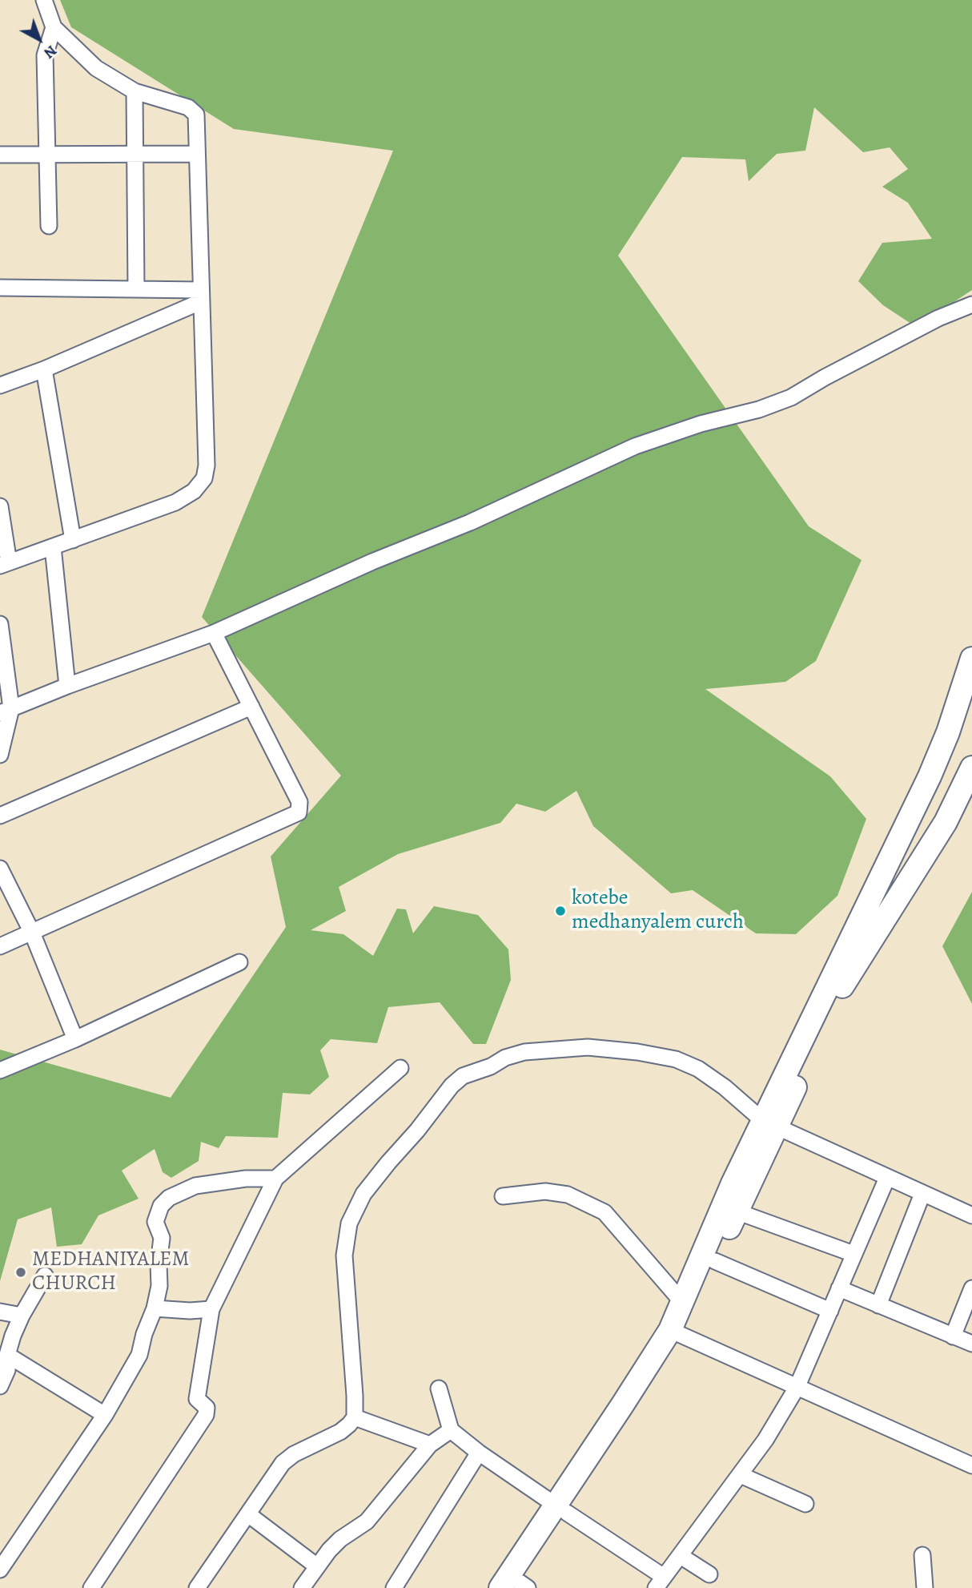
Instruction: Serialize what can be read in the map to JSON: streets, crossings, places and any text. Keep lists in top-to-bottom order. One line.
{"places":["kotebe medhanyalem curch","MEDHANIYALEM CHURCH"],"north":"bottom right"}
